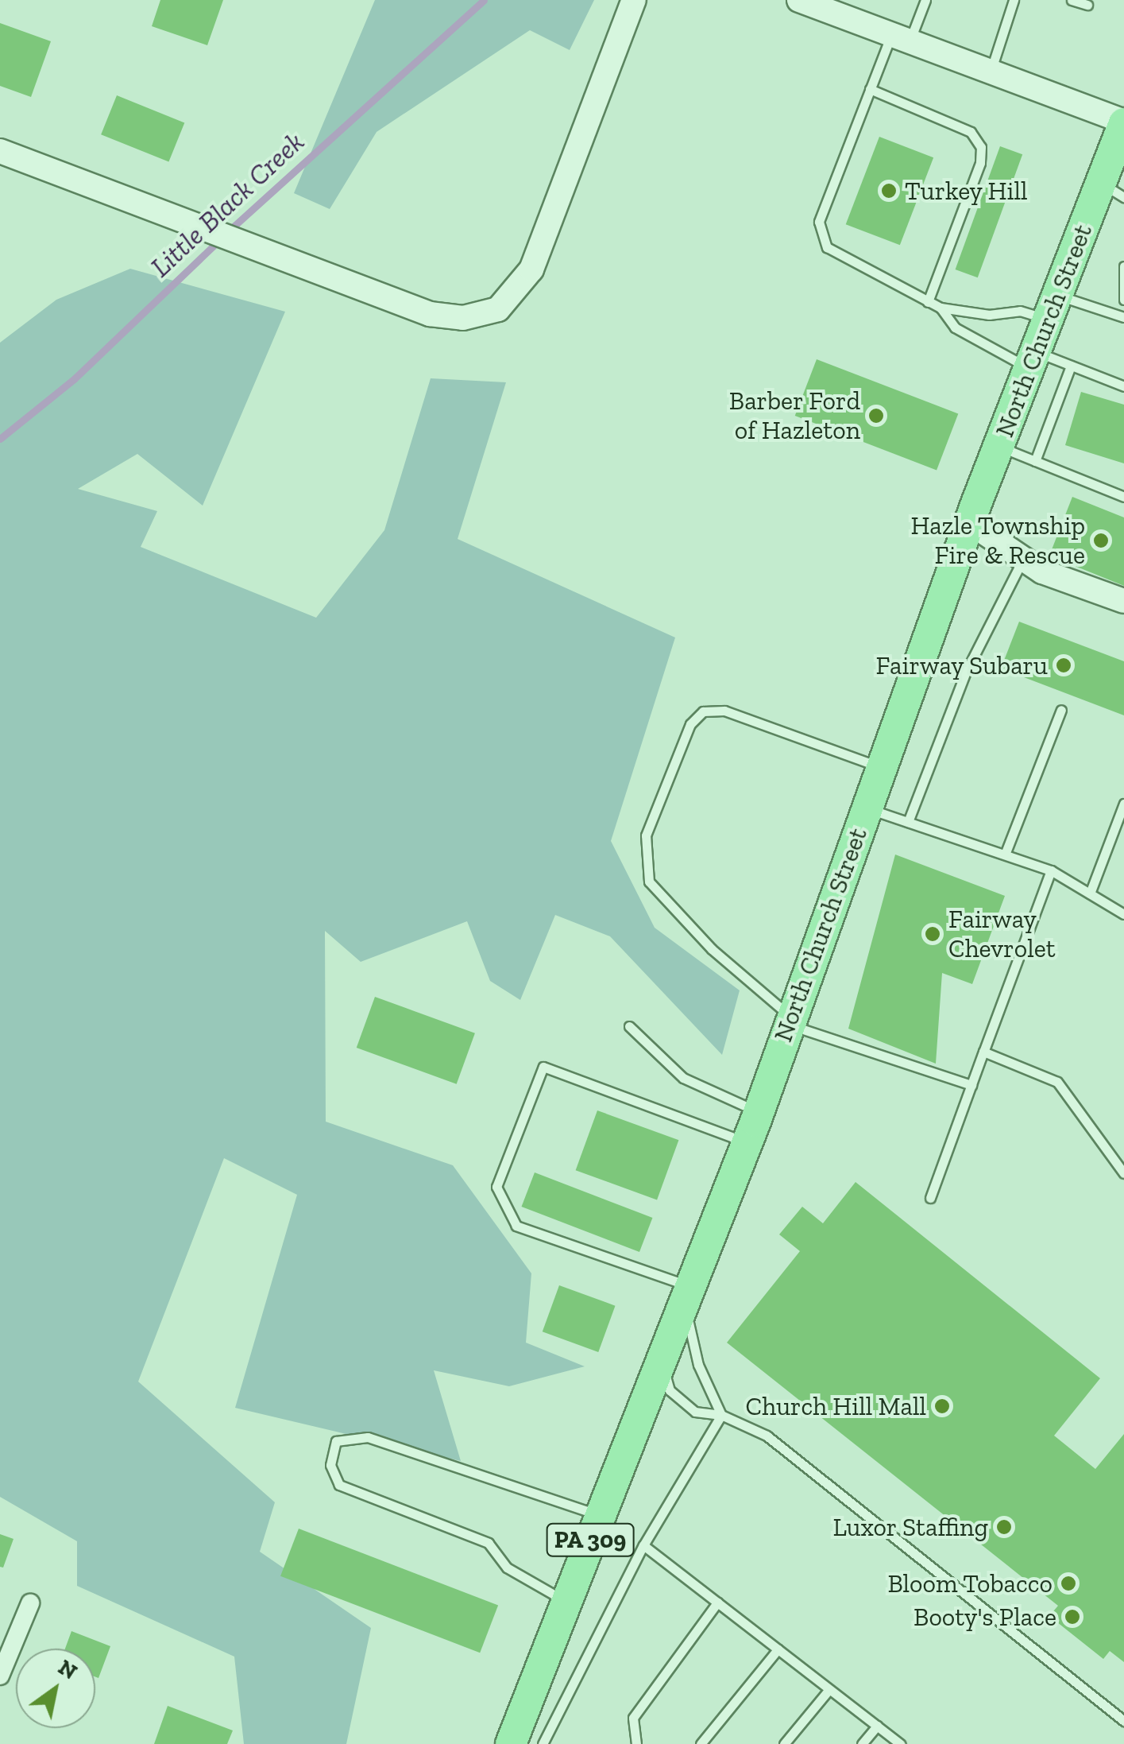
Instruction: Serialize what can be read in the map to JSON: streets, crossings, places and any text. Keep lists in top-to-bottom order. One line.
{"streets":{"main road":["North Church Street","PA 309"]},"water":["Little Black Creek"],"places":["Turkey Hill","Barber Ford of Hazleton","Hazle Township Fire & Rescue","Fairway Subaru","Fairway Chevrolet","Church Hill Mall","Luxor Staffing","Bloom Tobacco","Booty's Place"],"north":"top right"}
